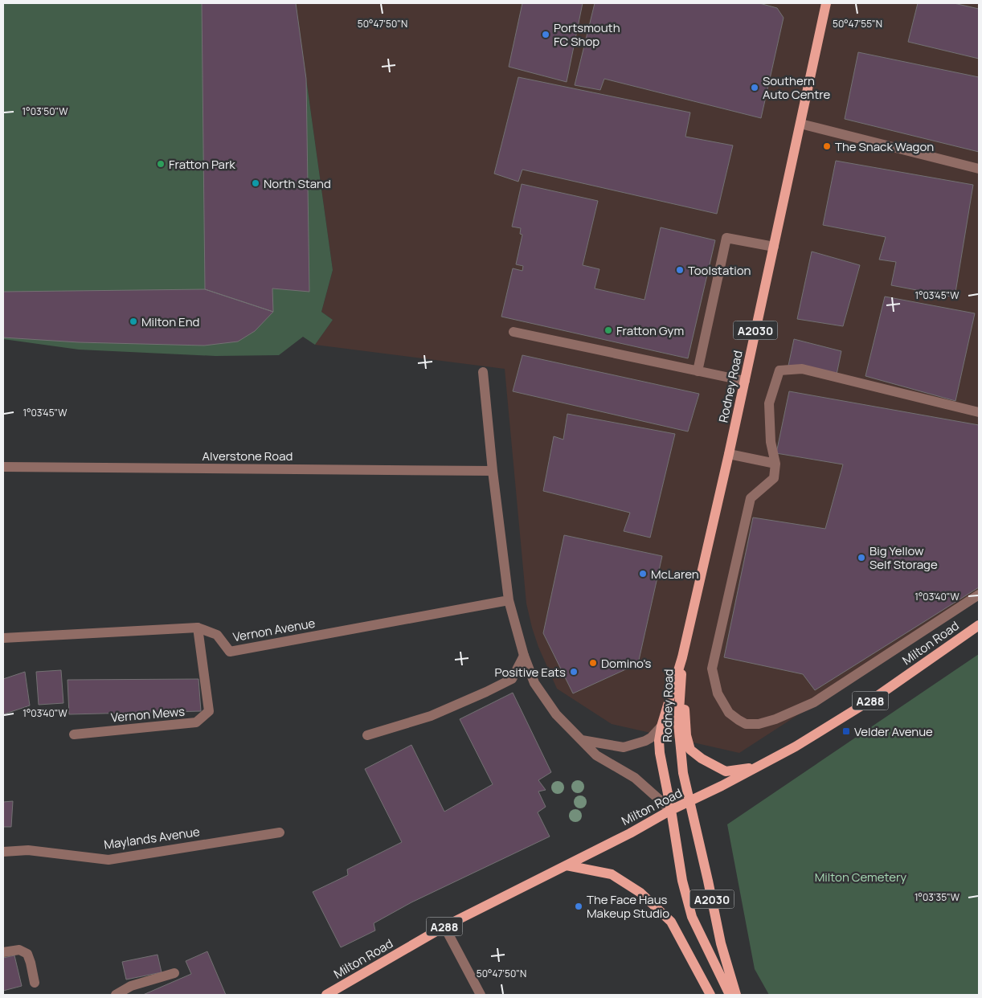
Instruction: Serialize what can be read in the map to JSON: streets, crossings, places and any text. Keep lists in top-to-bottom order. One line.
{"streets":{"main road":["A2030","Rodney Road","Milton Road","A288"],"street":["Alverstone Road","Vernon Avenue","Vernon Mews","Maylands Avenue"]},"crossings":[["A2030","Rodney Road"],["A2030","Milton Road"],["Rodney Road","Milton Road"],["Vernon Avenue","Vernon Mews"]],"parks":["Milton Cemetery"],"places":{"other":["Portsmouth FC Shop","Southern Auto Centre","The Snack Wagon","Fratton Park","North Stand","Toolstation","Milton End","Fratton Gym","Big Yellow Self Storage","McLaren","Domino's","Positive Eats","The Face Haus Makeup Studio"],"transit":["Velder Avenue"]},"coordinates":["50°47'50\"N","50°47'55\"N","1°03'50\"W","1°03'45\"W","1°03'40\"W","1°03'35\"W"]}
